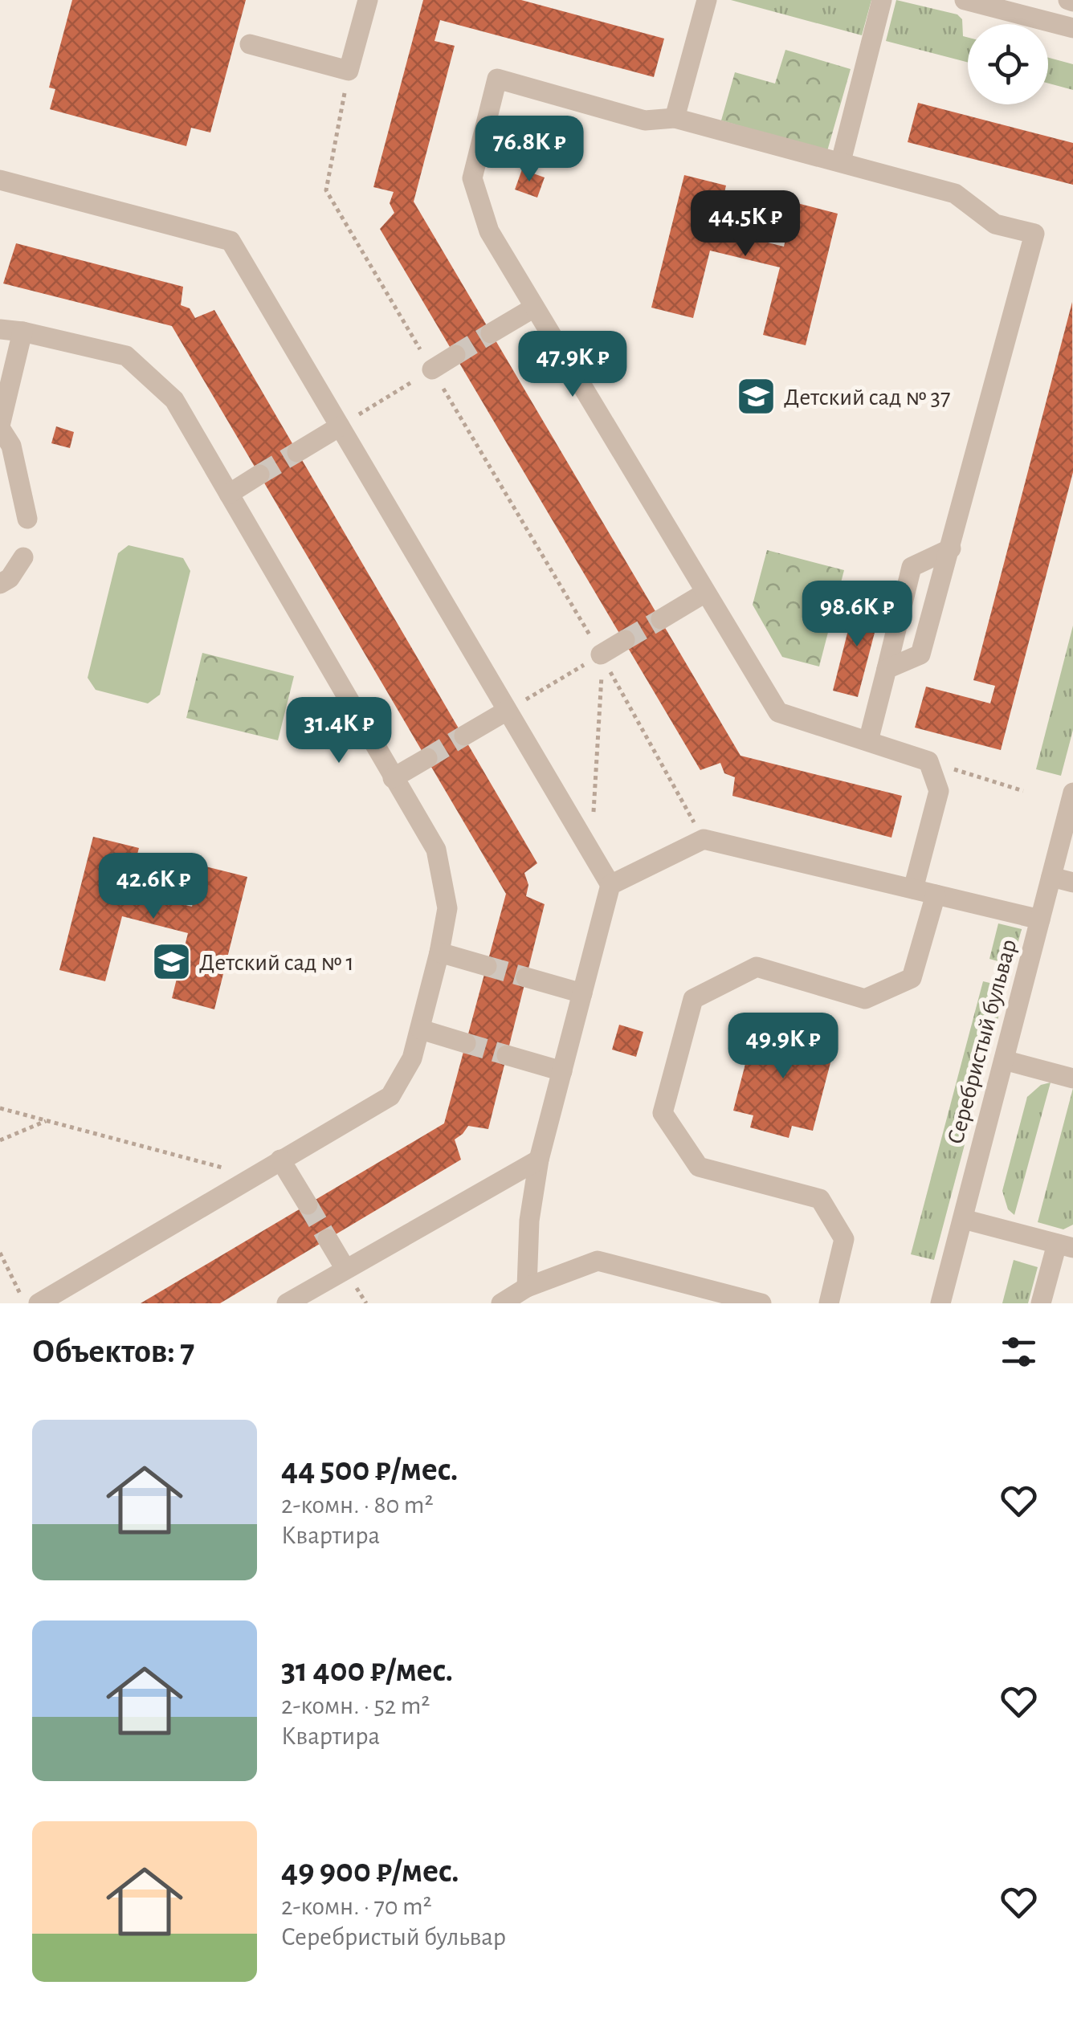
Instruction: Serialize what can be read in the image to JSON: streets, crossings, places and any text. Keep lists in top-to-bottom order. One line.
{"streets":{"street":["Серебристый бульвар"]},"places":{"school or university":["Детский сад № 37","Детский сад № 1"]},"page":{"price":["76.8K ₽","44.5K ₽","47.9K ₽","98.6K ₽","31.4K ₽","42.6K ₽","49.9K ₽"],"heading":"Объектов: 7","list":[{"name":"44 500 ₽/мес.","note":"2-комн. · 80 m² · Квартира"},{"name":"31 400 ₽/мес.","note":"2-комн. · 52 m² · Квартира"},{"name":"49 900 ₽/мес.","note":"2-комн. · 70 m² · Серебристый бульвар"}]}}
